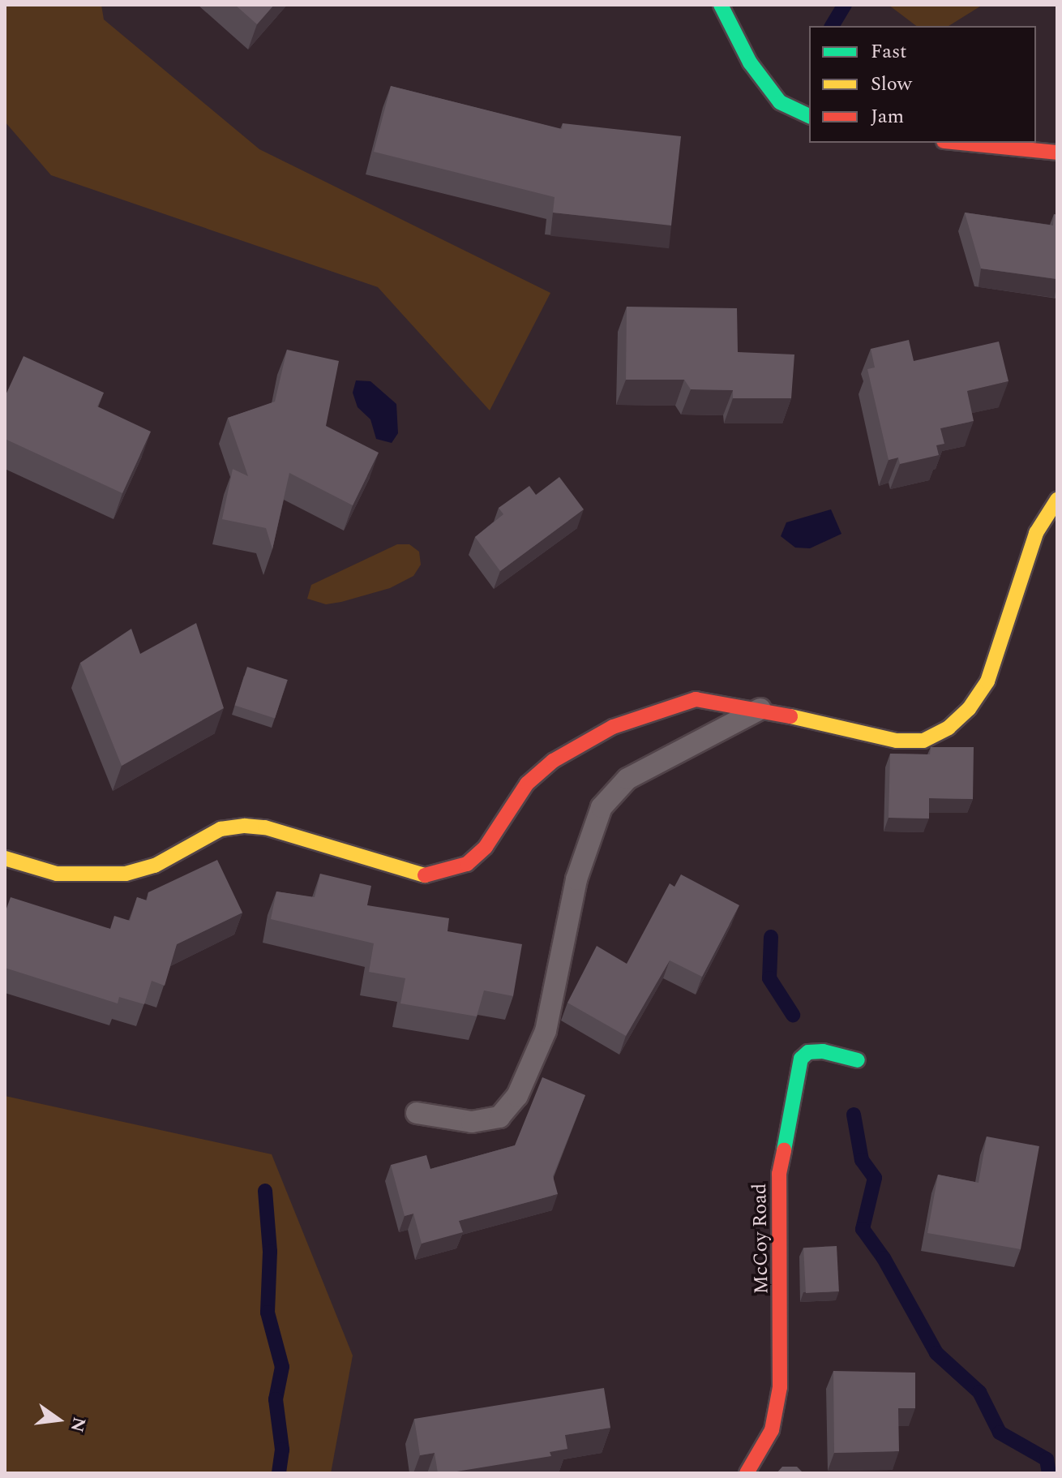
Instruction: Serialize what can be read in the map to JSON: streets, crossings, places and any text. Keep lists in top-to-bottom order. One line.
{"streets":{"street":["McCoy Road"]},"legend":["Fast","Slow","Jam"],"north":"right"}
